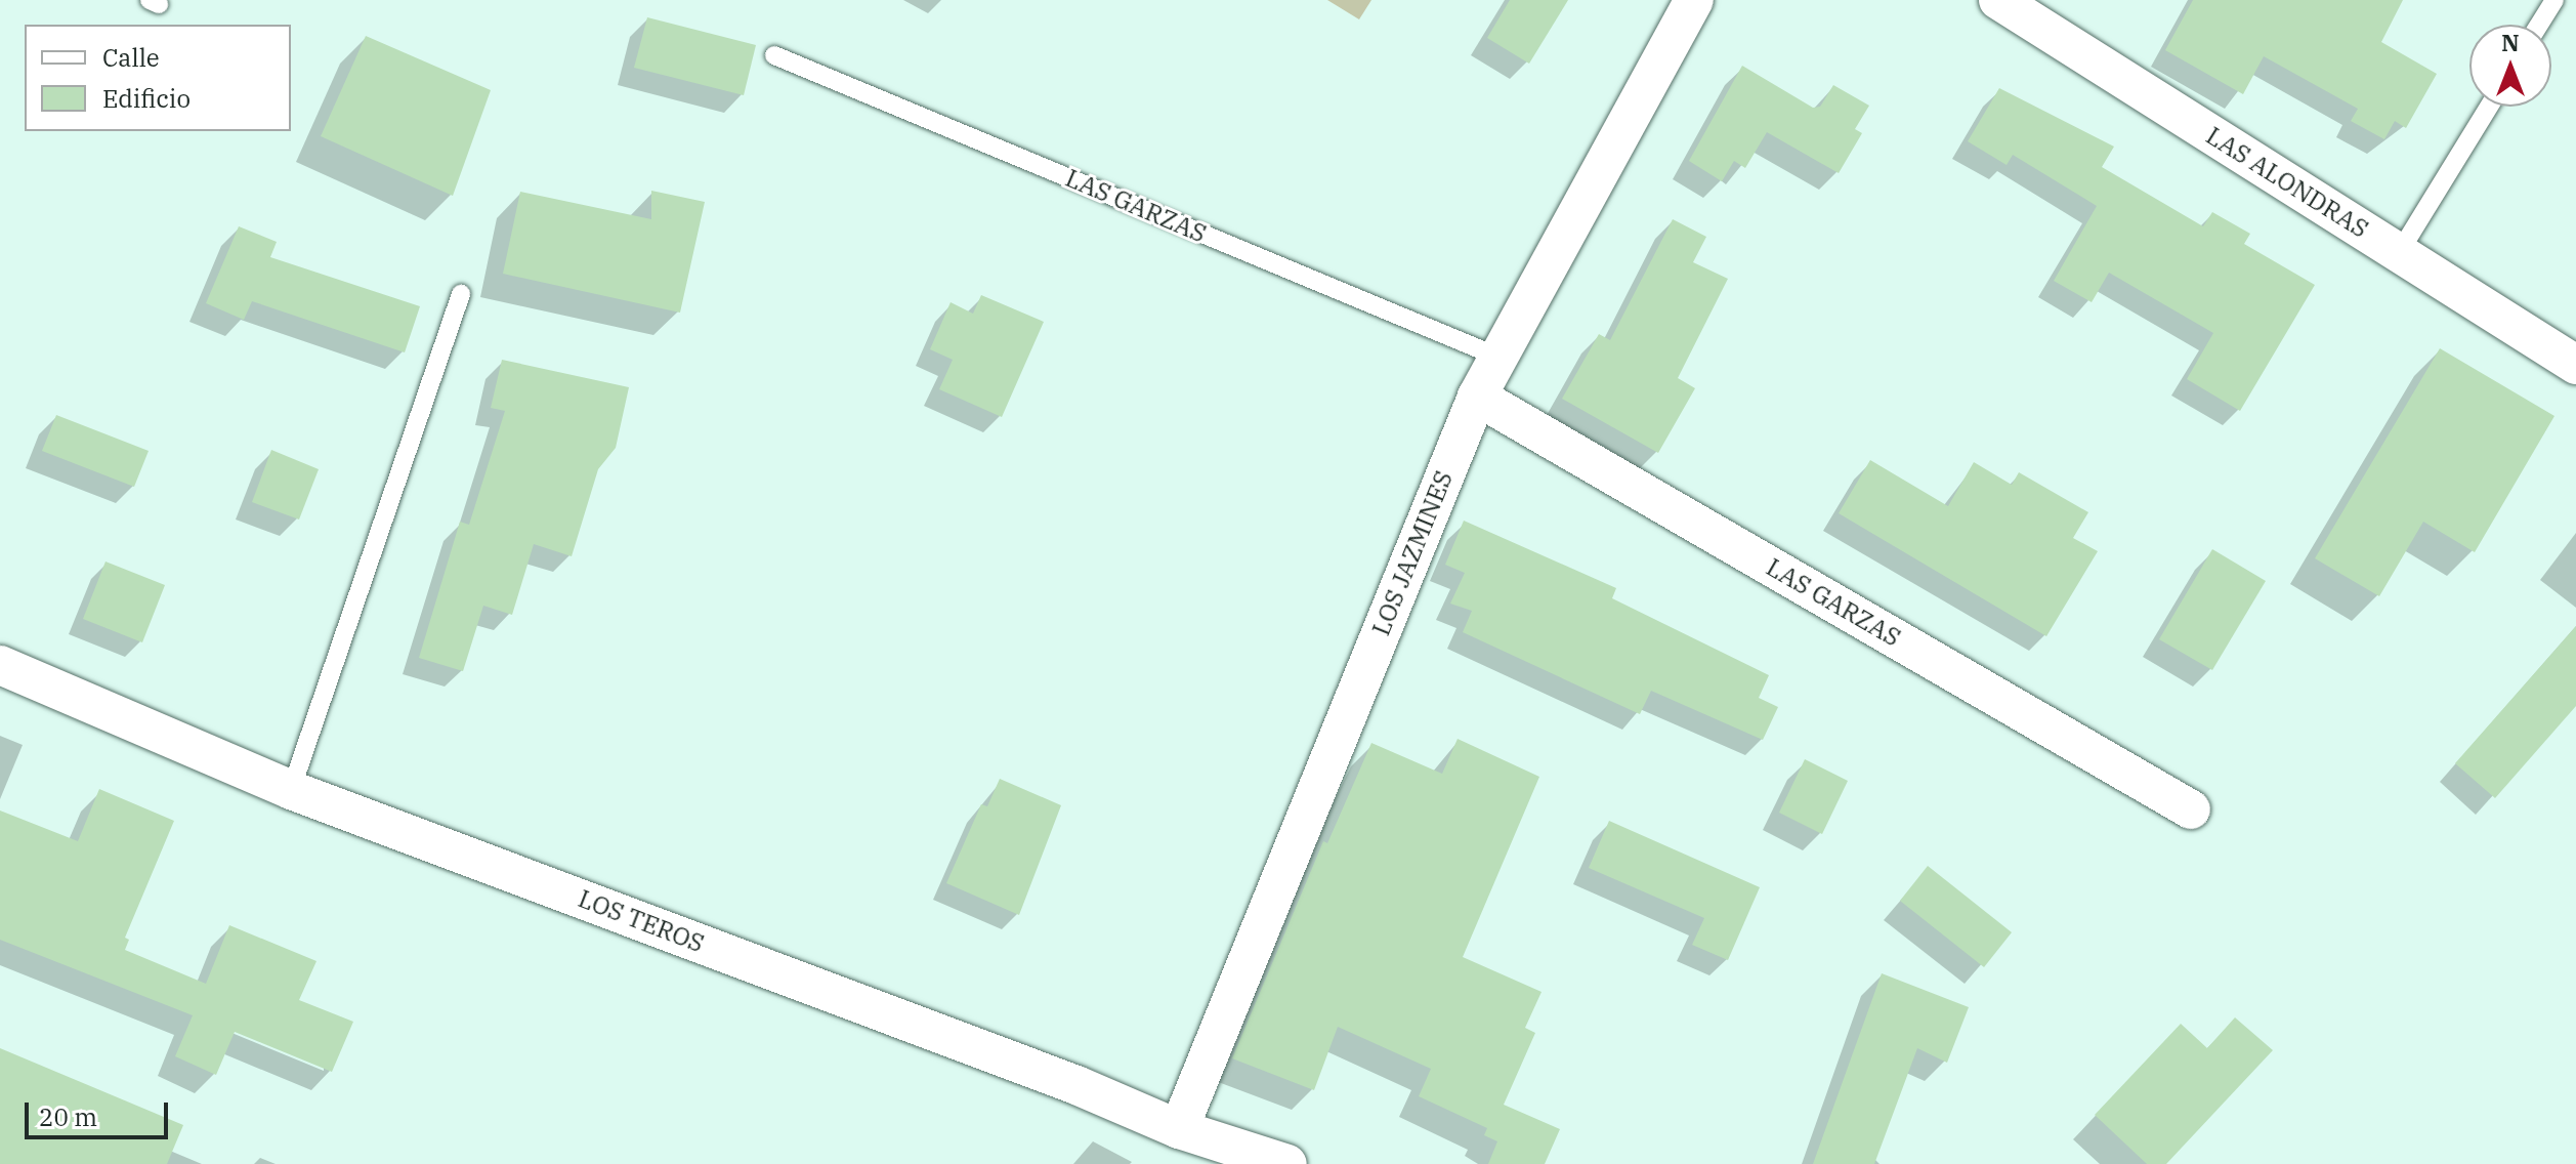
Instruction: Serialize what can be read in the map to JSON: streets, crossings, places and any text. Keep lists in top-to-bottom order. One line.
{"streets":{"street":["LAS ALONDRAS","LAS GARZAS","LOS JAZMINES","LOS TEROS"]},"crossings":[["LAS GARZAS","LOS JAZMINES"],["LOS JAZMINES","LOS TEROS"]],"legend":["Calle","Edificio"],"scale_bar":"20 m","north":"top"}
